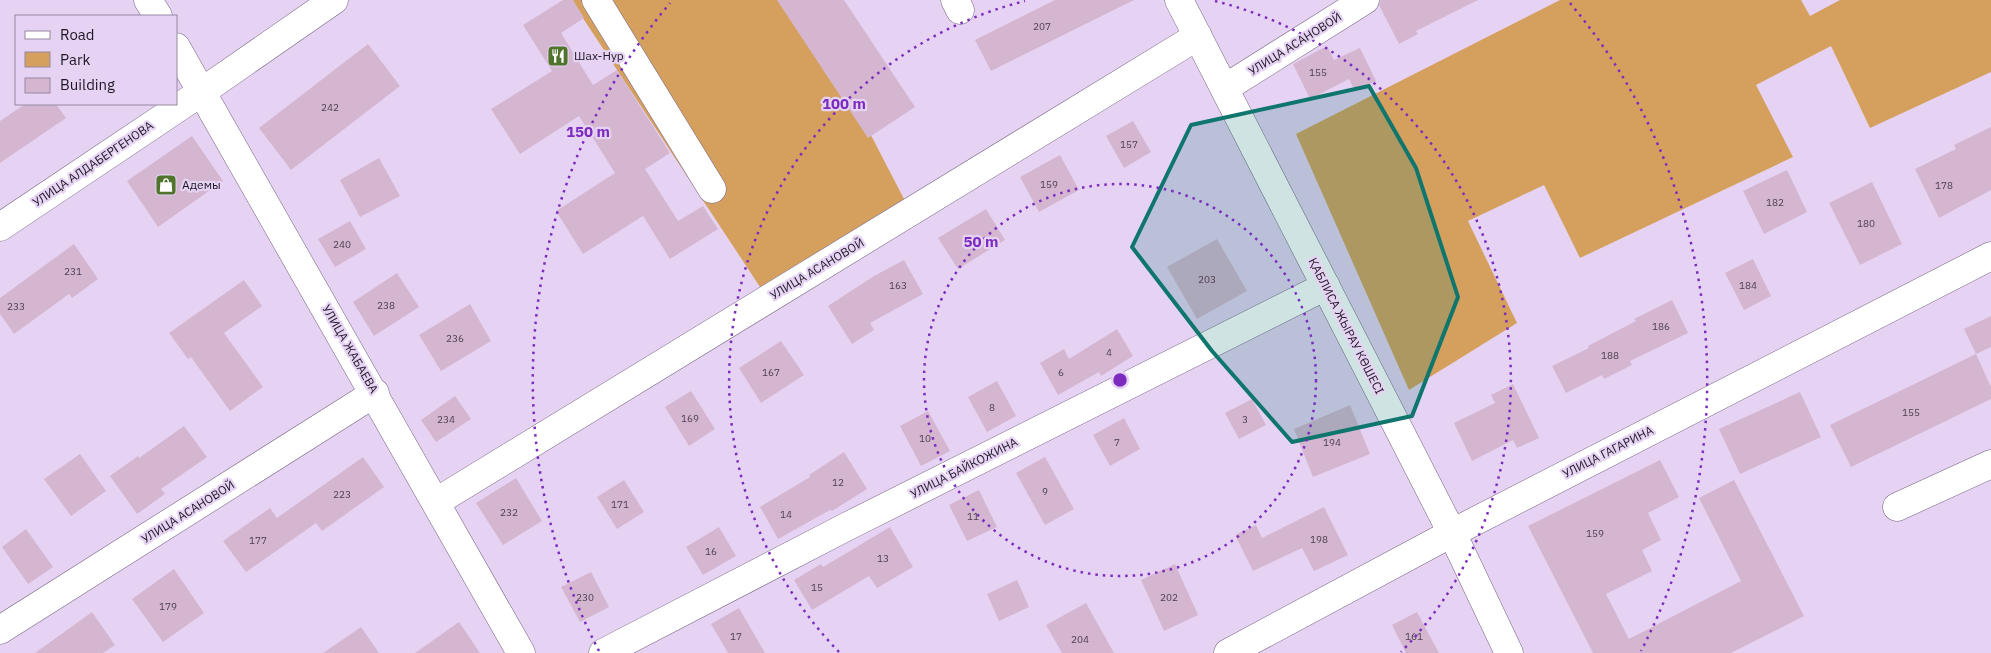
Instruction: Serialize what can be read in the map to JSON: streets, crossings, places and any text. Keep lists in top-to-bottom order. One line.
{"streets":{"street":["УЛИЦА АСАНОВОЙ","УЛИЦА АЛДАБЕРГЕНОВА","ҚАБЛИСА ЖЫРАУ КӨШЕСІ","УЛИЦА ЖАБАЕВА","УЛИЦА ГАГАРИНА","УЛИЦА БАЙКОЖИНА"]},"crossings":[["УЛИЦА АСАНОВОЙ","ҚАБЛИСА ЖЫРАУ КӨШЕСІ"],["УЛИЦА АСАНОВОЙ","УЛИЦА ЖАБАЕВА"],["УЛИЦА АЛДАБЕРГЕНОВА","УЛИЦА ЖАБАЕВА"],["ҚАБЛИСА ЖЫРАУ КӨШЕСІ","УЛИЦА ГАГАРИНА"],["ҚАБЛИСА ЖЫРАУ КӨШЕСІ","УЛИЦА БАЙКОЖИНА"]],"places":{"restaurant":["Шах-Нур"],"shop":["Адемы"]},"house_numbers":["207","155","242","157","159","178","182","180","240","231","203","163","184","238","233","186","236","4","188","167","6","8","155","169","234","3","10","7","194","12","9","223","171","232","14","11","159","198","177","16","13","15","230","202","179","17","161","204"],"legend":["Road","Park","Building"],"rings":["100 m","150 m","50 m"]}
